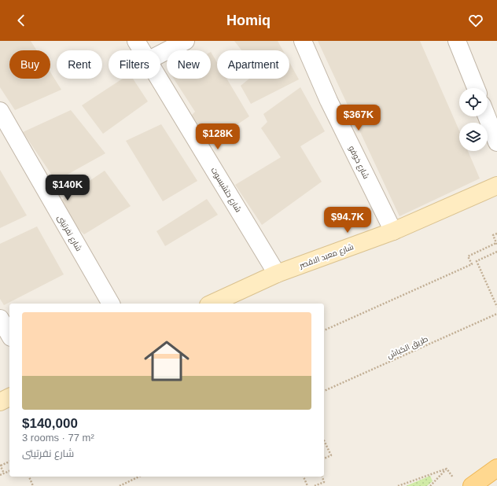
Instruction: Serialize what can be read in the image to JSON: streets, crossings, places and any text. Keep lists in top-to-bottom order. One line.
{"streets":{"main road":["شارع معبد الاقصر"],"street":["شارع خوفو","شارع حتشبسوت","شارع نفرتيتى"],"path":["طريق الكباش"]},"crossings":[["شارع خوفو","شارع معبد الاقصر"],["شارع حتشبسوت","شارع معبد الاقصر"]],"page":{"header":"Homiq","chip":["Buy","Rent","Filters","New","Apartment"],"price":["$367K","$128K","$140K","$94.7K"],"list":[{"name":"$140,000","note":"3 rooms · 77 m² · شارع نفرتيتى"}]}}
